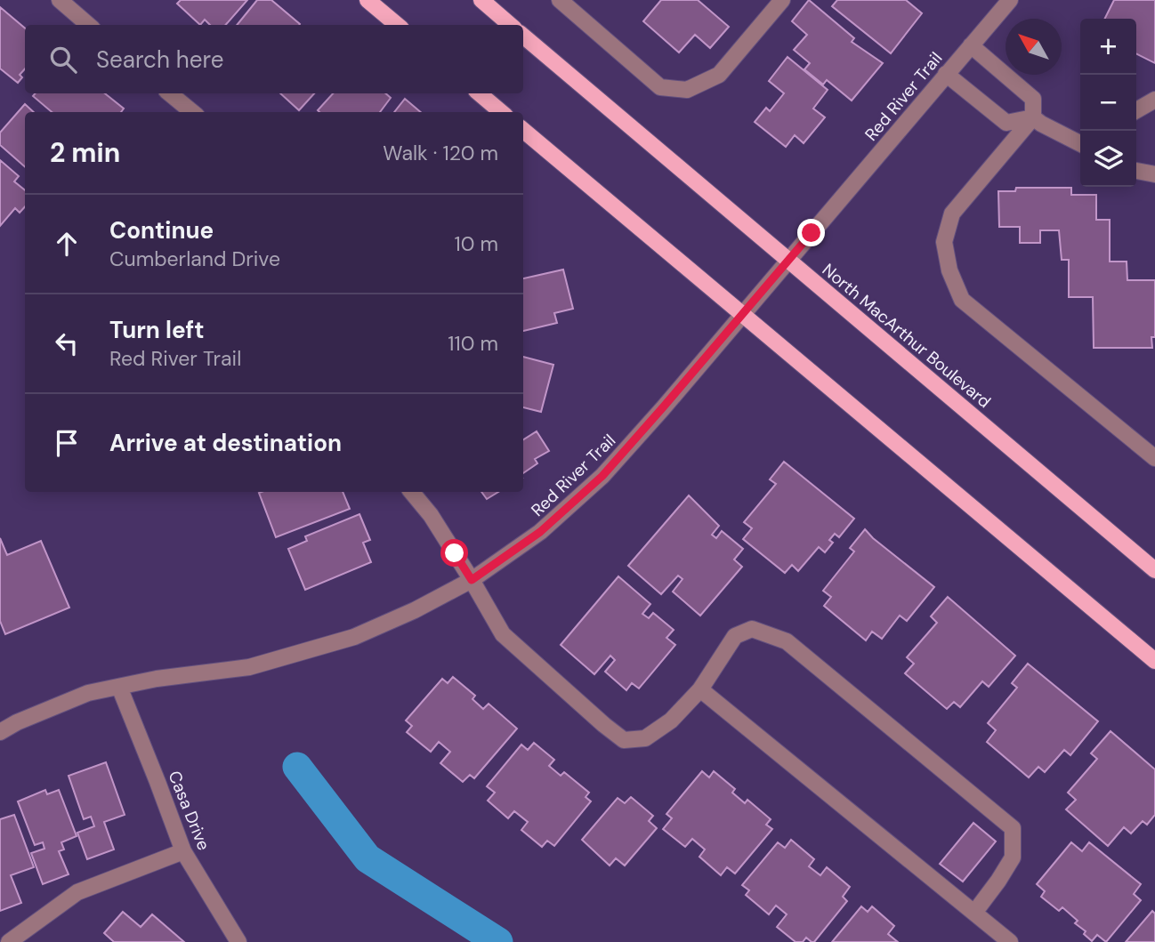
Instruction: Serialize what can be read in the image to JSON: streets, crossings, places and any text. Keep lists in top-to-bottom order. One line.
{"streets":{"main road":["North MacArthur Boulevard"],"street":["Red River Trail","Casa Drive"]},"crossings":[["Red River Trail","North MacArthur Boulevard"],["Red River Trail","Casa Drive"]],"north":"top left","page":{"map_buttons":["+","−"],"search":"Search here","heading":["2 min","Walk · 120 m"],"list":[["Continue","Cumberland Drive","10 m"],["Turn left","Red River Trail","110 m"],"Arrive at destination"]}}
